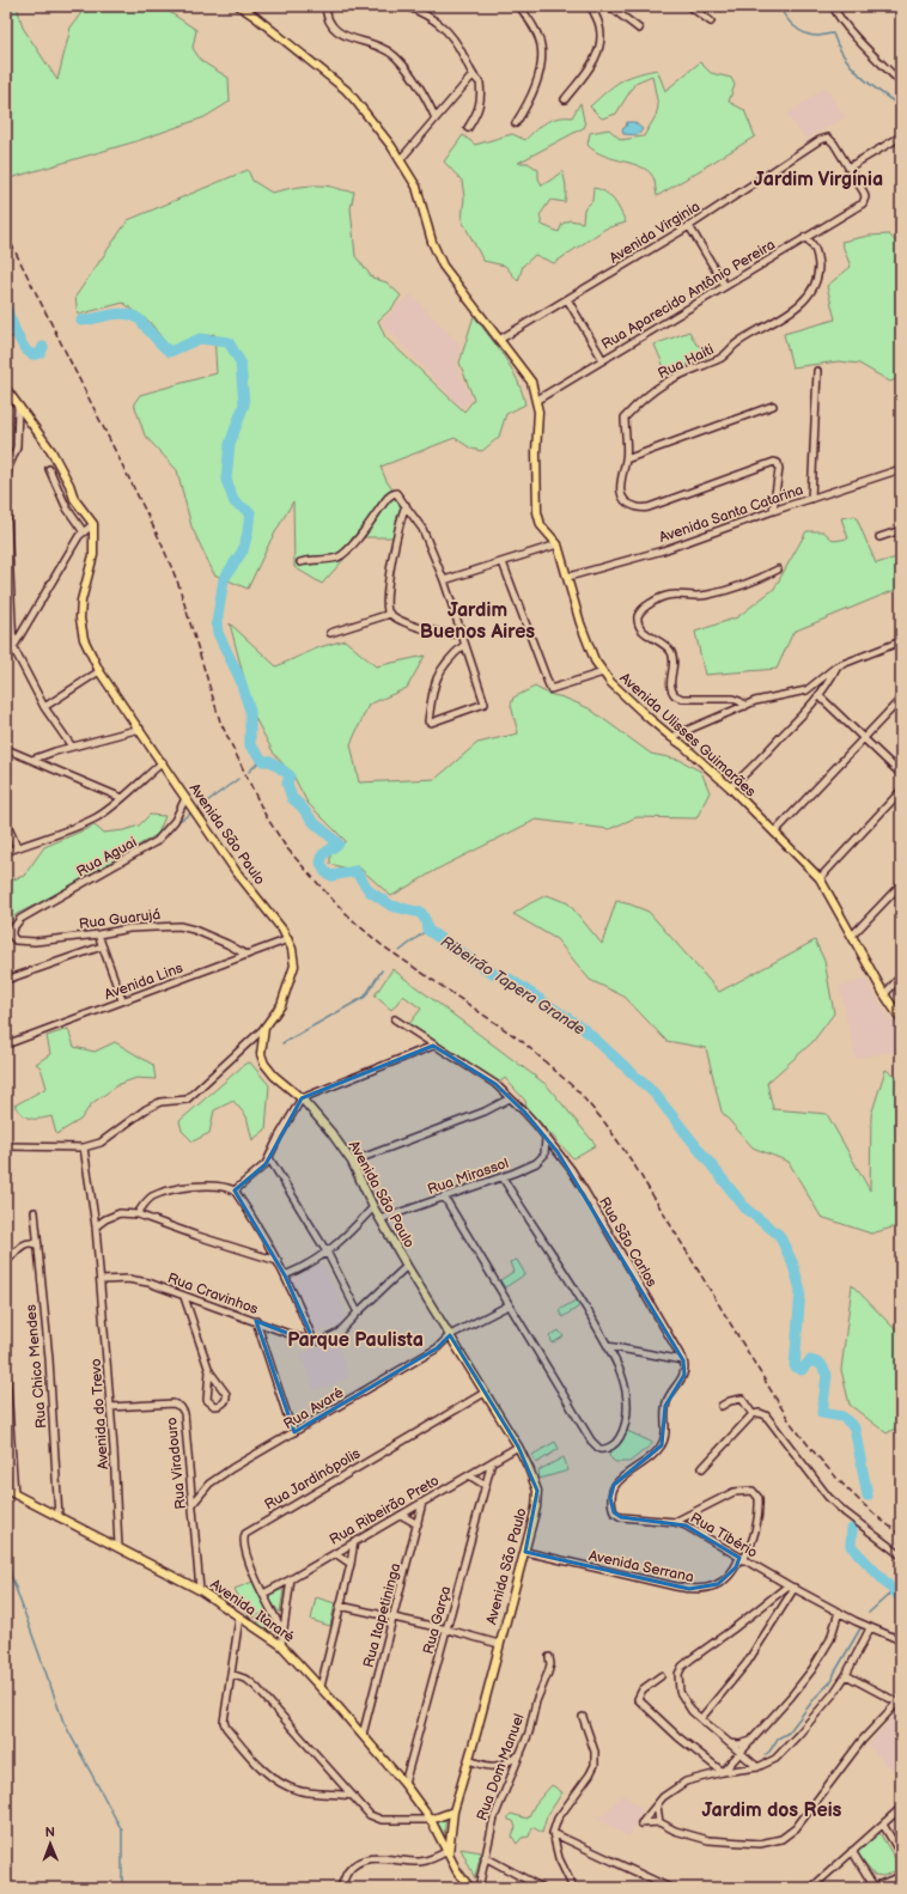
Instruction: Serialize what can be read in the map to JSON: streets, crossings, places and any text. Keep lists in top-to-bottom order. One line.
{"streets":{"main road":["Avenida Ulisses Guimarães","Avenida São Paulo","Avenida Itararé"],"street":["Avenida Virginia","Rua Aparecido Antônio Pereira","Rua Haiti","Avenida Santa Catarina","Rua Aguai","Rua Guarujá","Avenida Lins","Rua Mirassol","Rua São Carlos","Rua Cravinhos","Rua Chico Mendes","Rua Avaré","Avenida do Trevo","Rua Viradouro","Rua Jardinópolis","Rua Ribeirão Preto","Rua Tibério","Avenida Serrana","Rua Itapetininga","Rua Garça","Rua Dom Manuel"]},"crossings":[["Avenida Virginia","Rua Aparecido Antônio Pereira"],["Avenida Virginia","Avenida Ulisses Guimarães"],["Rua Aparecido Antônio Pereira","Rua Haiti"],["Rua Aparecido Antônio Pereira","Avenida Ulisses Guimarães"],["Rua Haiti","Avenida Santa Catarina"],["Avenida Santa Catarina","Avenida Ulisses Guimarães"],["Avenida São Paulo","Rua Aguai"],["Avenida São Paulo","Avenida Lins"],["Avenida São Paulo","Rua Mirassol"],["Avenida São Paulo","Rua Avaré"],["Avenida São Paulo","Rua Jardinópolis"],["Avenida São Paulo","Rua Ribeirão Preto"],["Avenida São Paulo","Avenida Serrana"],["Avenida São Paulo","Avenida Itararé"],["Rua Aguai","Rua Guarujá"],["Rua Guarujá","Avenida Lins"],["Rua Mirassol","Rua São Carlos"],["Rua São Carlos","Rua Tibério"],["Rua Cravinhos","Avenida do Trevo"],["Rua Chico Mendes","Avenida Itararé"],["Rua Avaré","Rua Viradouro"],["Avenida do Trevo","Rua Viradouro"],["Avenida do Trevo","Avenida Itararé"],["Rua Viradouro","Avenida Itararé"],["Rua Jardinópolis","Rua Ribeirão Preto"],["Rua Ribeirão Preto","Rua Itapetininga"],["Rua Ribeirão Preto","Rua Garça"],["Rua Tibério","Avenida Serrana"],["Avenida Itararé","Rua Itapetininga"],["Avenida Itararé","Rua Garça"]],"districts":["Jardim Virgínia","Jardim Buenos Aires","Parque Paulista","Jardim dos Reis"],"water":["Ribeirão Tapera Grande"],"north":"top"}
